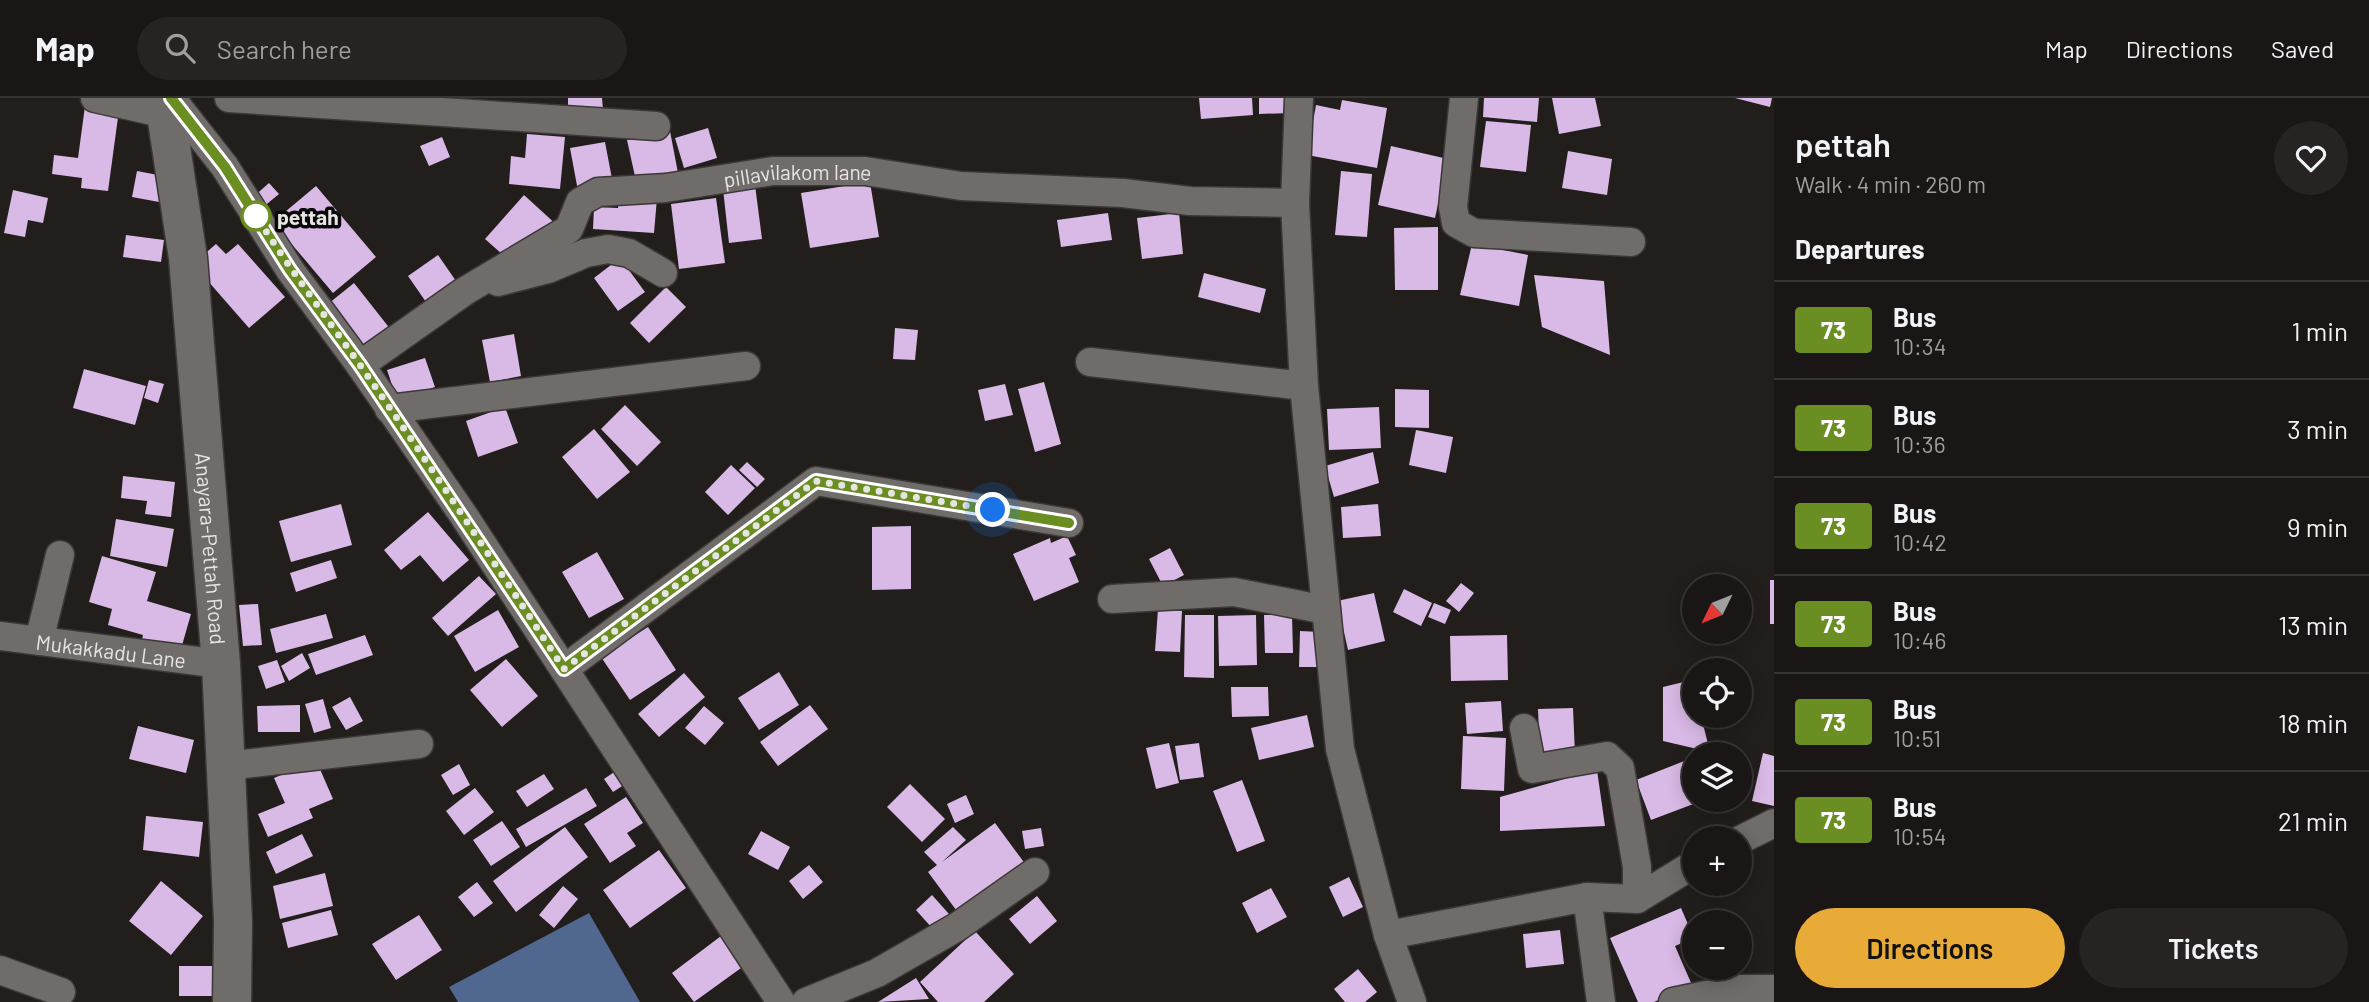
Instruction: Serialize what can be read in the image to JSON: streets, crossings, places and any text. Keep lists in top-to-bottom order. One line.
{"streets":{"main road":["Anayara-Pettah Road"],"street":["pillavilakom lane","Mukakkadu Lane"]},"crossings":[["Anayara-Pettah Road","Mukakkadu Lane"]],"places":["pettah"],"lines":["bus line 73"],"north":"bottom left","page":{"header":"Map","search":"Search here","nav":["Map","Directions","Saved"],"heading":[["pettah","Walk · 4 min · 260 m"],"Departures"],"list":[{"mark":"73","name":"Bus","note":"10:34","value":"1 min"},{"mark":"73","name":"Bus","note":"10:36","value":"3 min"},{"mark":"73","name":"Bus","note":"10:42","value":"9 min"},{"mark":"73","name":"Bus","note":"10:46","value":"13 min"},{"mark":"73","name":"Bus","note":"10:51","value":"18 min"},{"mark":"73","name":"Bus","note":"10:54","value":"21 min"}],"map_buttons":["+","−"],"buttons":["Directions","Tickets"]}}
